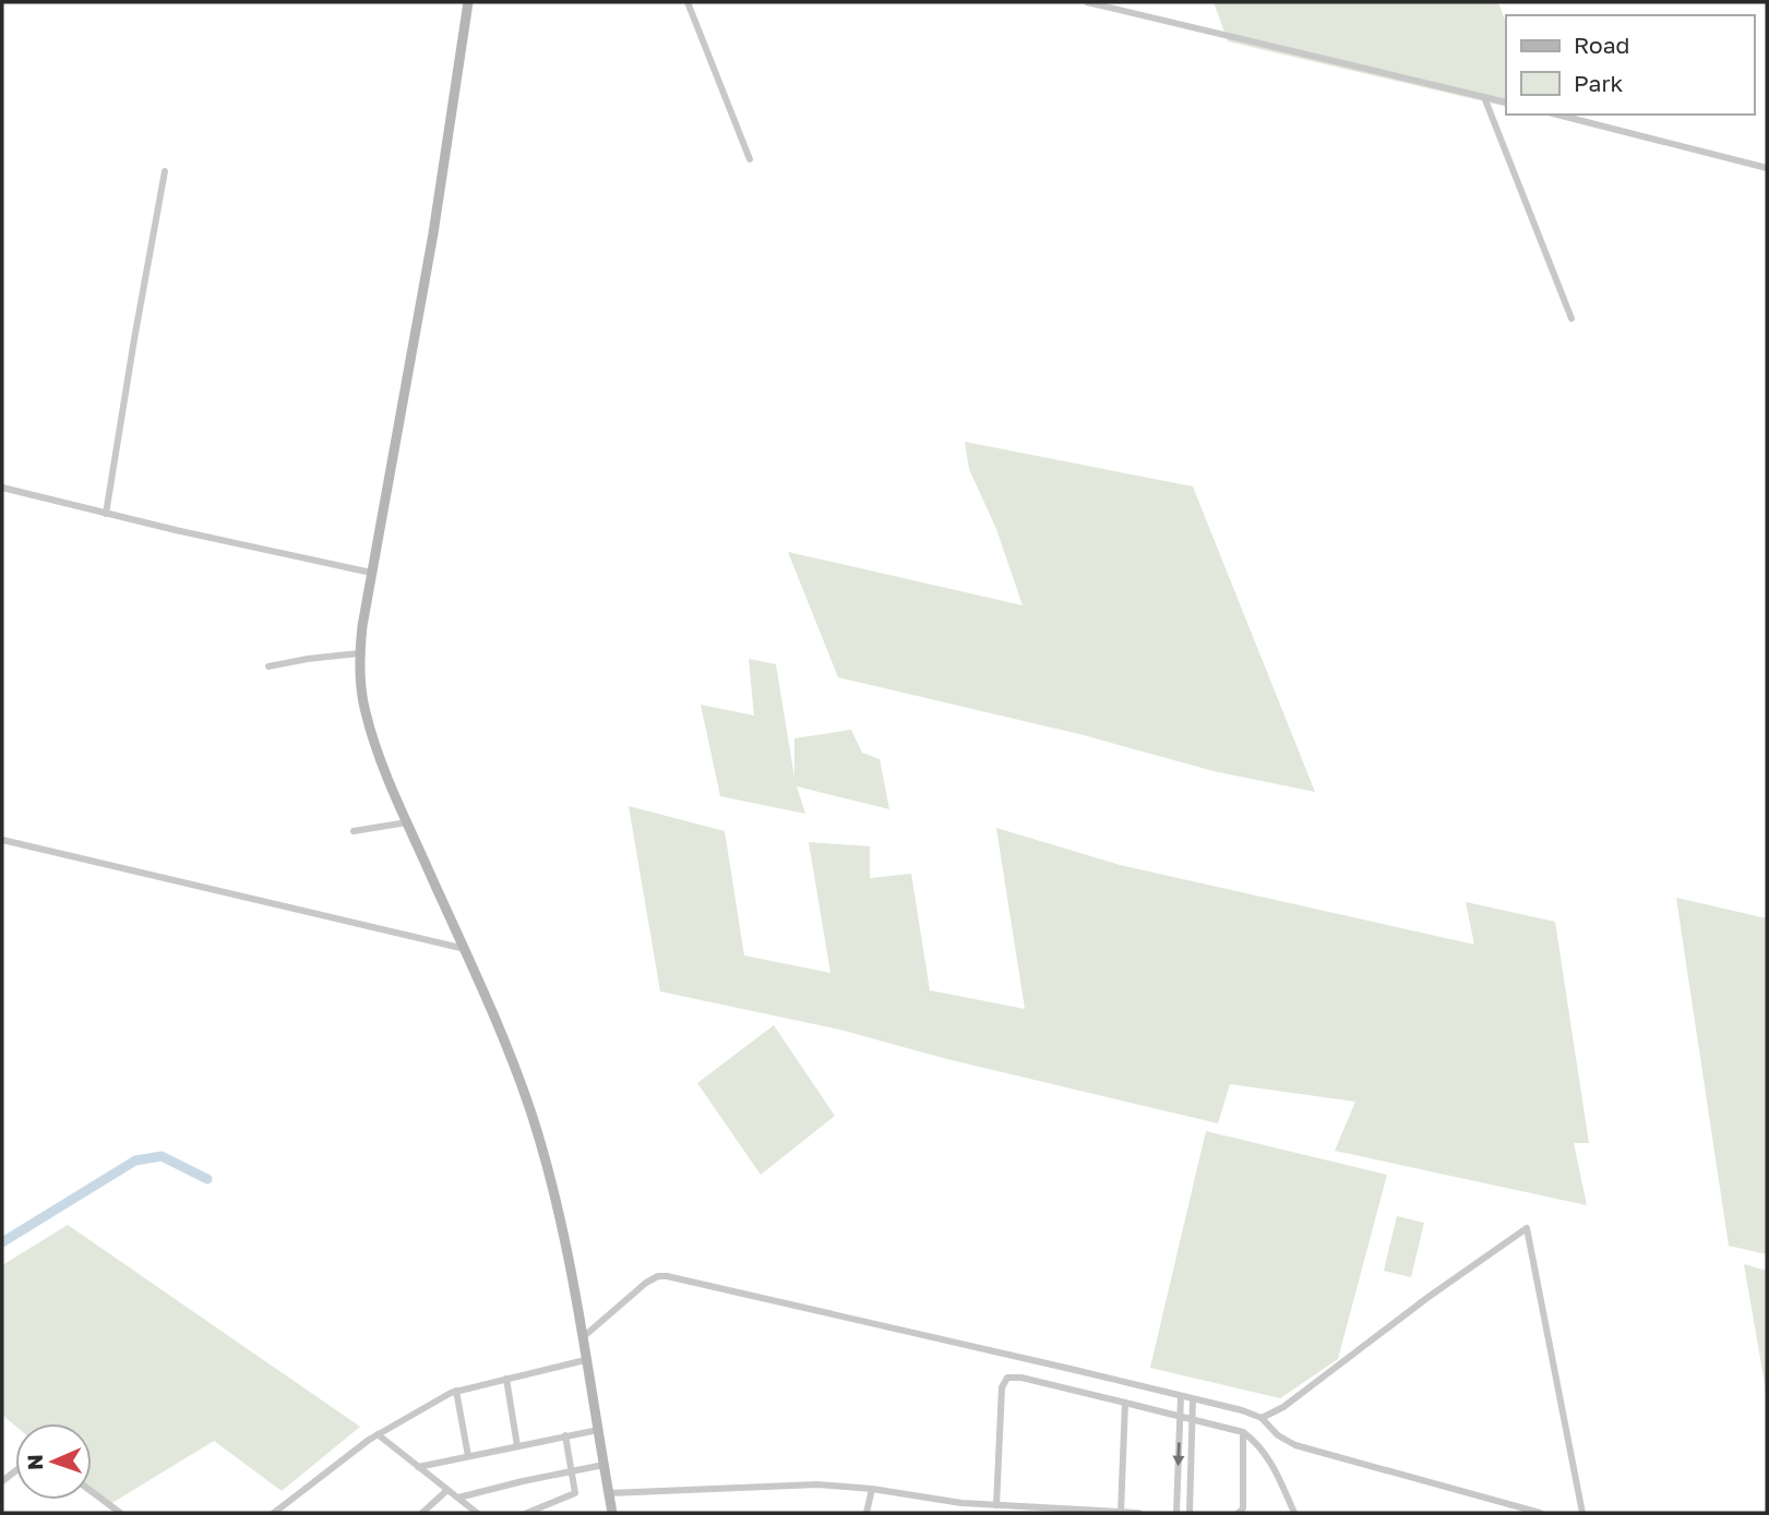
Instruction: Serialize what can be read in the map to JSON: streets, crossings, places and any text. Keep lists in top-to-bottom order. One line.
{"legend":["Road","Park"],"north":"left"}
